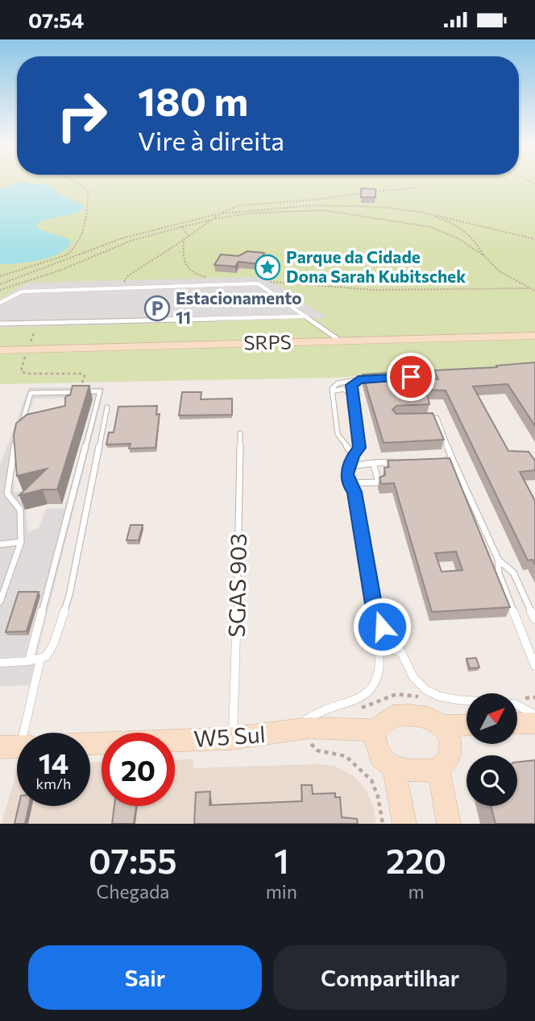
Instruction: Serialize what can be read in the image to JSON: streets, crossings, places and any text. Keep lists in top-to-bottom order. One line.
{"streets":{"main road":["SRPS","W5 Sul"],"lane":["SGAS 903"]},"crossings":[["SGAS 903","W5 Sul"]],"places":{"place":["Parque da Cidade Dona Sarah Kubitschek"],"parking":["Estacionamento 11"]},"north":"top right","page":{"status":"07:54","turn":["180 m","Vire à direita"],"speed":"14 km/h","limit":"20","eta":["07:55","Chegada","1","min","220","m"],"buttons":["Sair","Compartilhar"]}}
